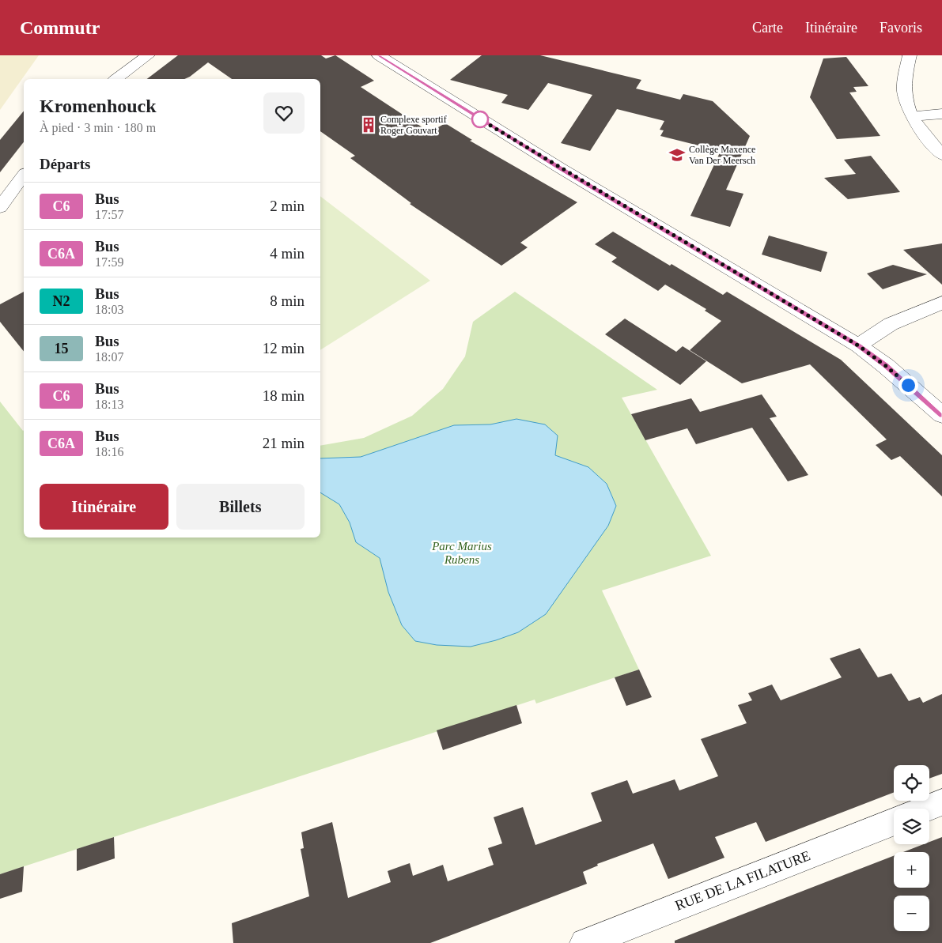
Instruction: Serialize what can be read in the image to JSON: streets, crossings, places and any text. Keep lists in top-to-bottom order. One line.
{"streets":{"street":["RUE DE LA FILATURE"]},"parks":["Parc Marius Rubens"],"places":{"building":["Complexe sportif Roger Gouvart"],"school or university":["Collège Maxence Van Der Meersch"]},"lines":["bus line C6"],"page":{"header":"Commutr","nav":["Carte","Itinéraire","Favoris"],"heading":[["Kromenhouck","À pied · 3 min · 180 m"],"Départs"],"list":[{"mark":"C6","name":"Bus","note":"17:57","value":"2 min"},{"mark":"C6A","name":"Bus","note":"17:59","value":"4 min"},{"mark":"N2","name":"Bus","note":"18:03","value":"8 min"},{"mark":"15","name":"Bus","note":"18:07","value":"12 min"},{"mark":"C6","name":"Bus","note":"18:13","value":"18 min"},{"mark":"C6A","name":"Bus","note":"18:16","value":"21 min"}],"buttons":["Itinéraire","Billets"],"map_buttons":["+","−"]}}
